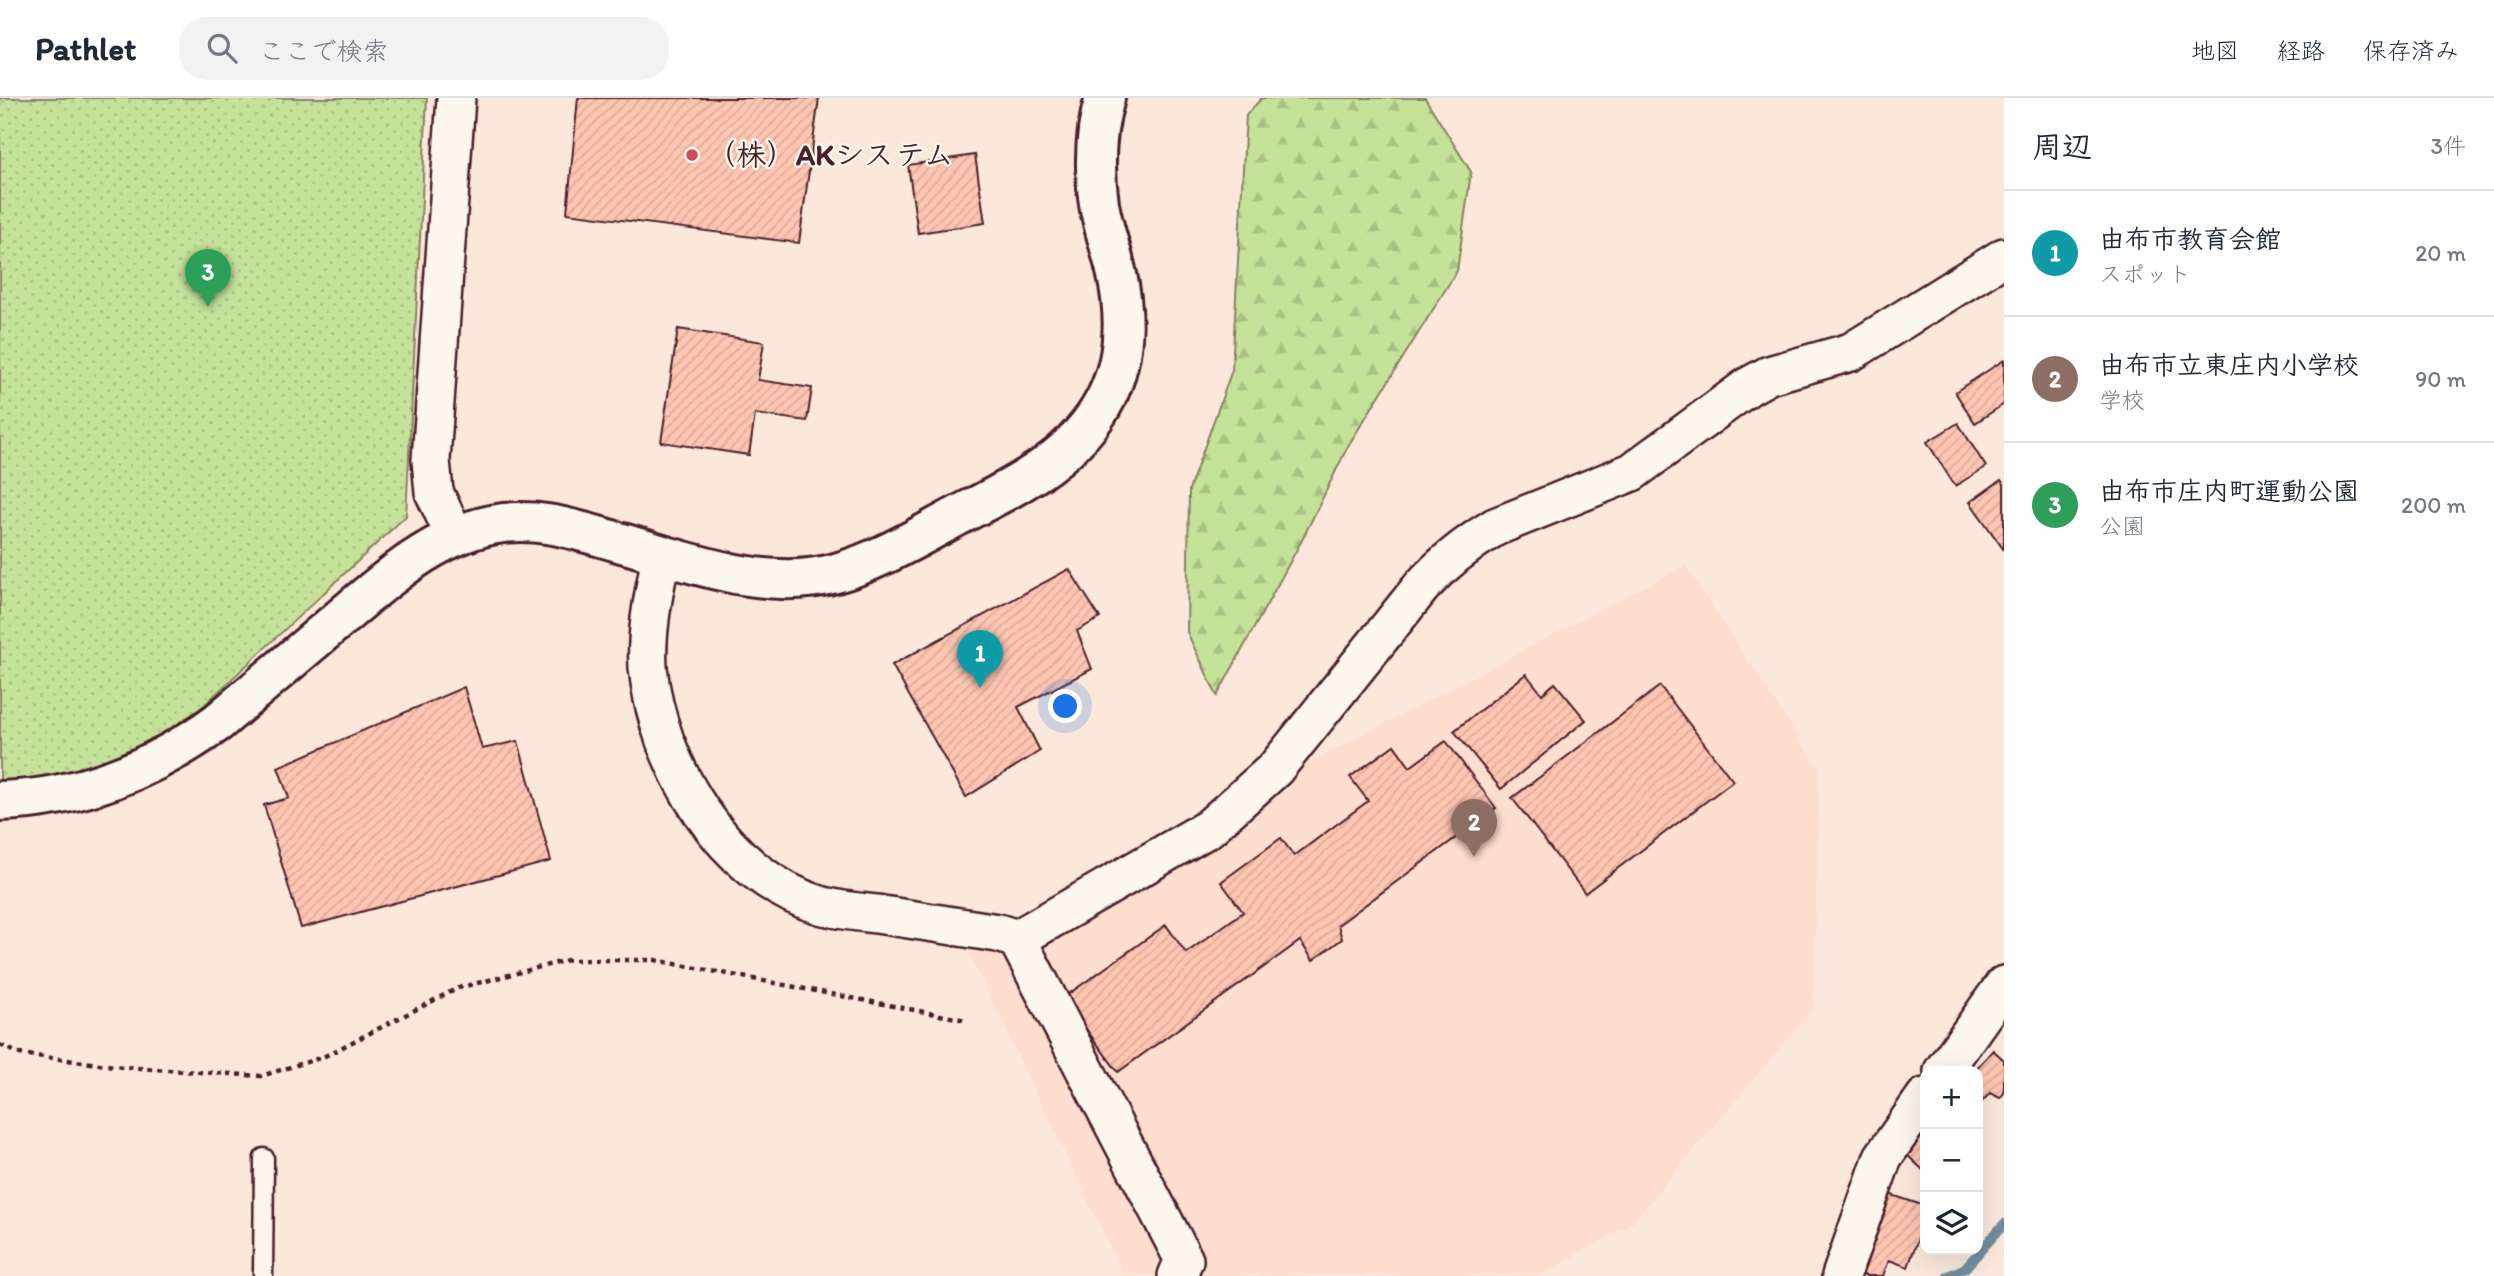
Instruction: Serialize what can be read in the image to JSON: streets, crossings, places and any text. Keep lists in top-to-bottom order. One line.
{"places":["（株）AKシステム"],"page":{"header":"Pathlet","search":"ここで検索","nav":["地図","経路","保存済み"],"heading":["周辺","3件"],"list":[{"mark":"1","name":"由布市教育会館","note":"スポット","value":"20 m"},{"mark":"2","name":"由布市立東庄内小学校","note":"学校","value":"90 m"},{"mark":"3","name":"由布市庄内町運動公園","note":"公園","value":"200 m"}],"pins":["3","1","2"],"map_buttons":["+","−"]}}
